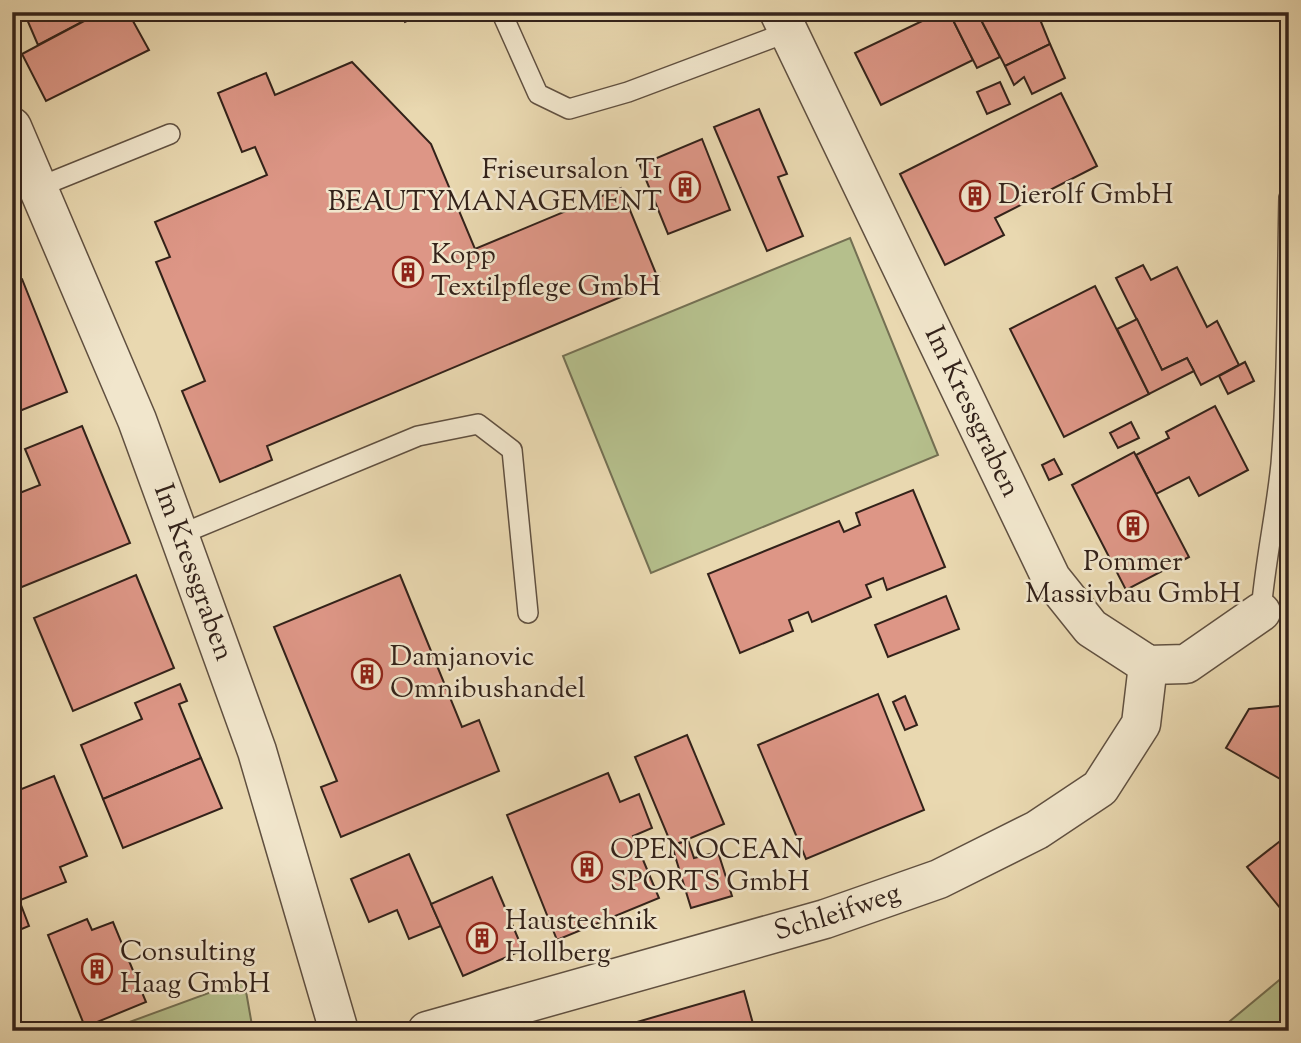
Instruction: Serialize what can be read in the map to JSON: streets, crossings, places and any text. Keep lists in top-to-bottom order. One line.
{"streets":{"street":["Im Kressgraben","Schleifweg"]},"crossings":[["Im Kressgraben","Schleifweg"]],"places":{"building":["Friseursalon T1 BEAUTYMANAGEMENT","Dierolf GmbH","Kopp Textilpflege GmbH","Pommer Massivbau GmbH","Damjanovic Omnibushandel","OPEN OCEAN SPORTS GmbH","Haustechnik Hollberg","Consulting Haag GmbH"]}}
